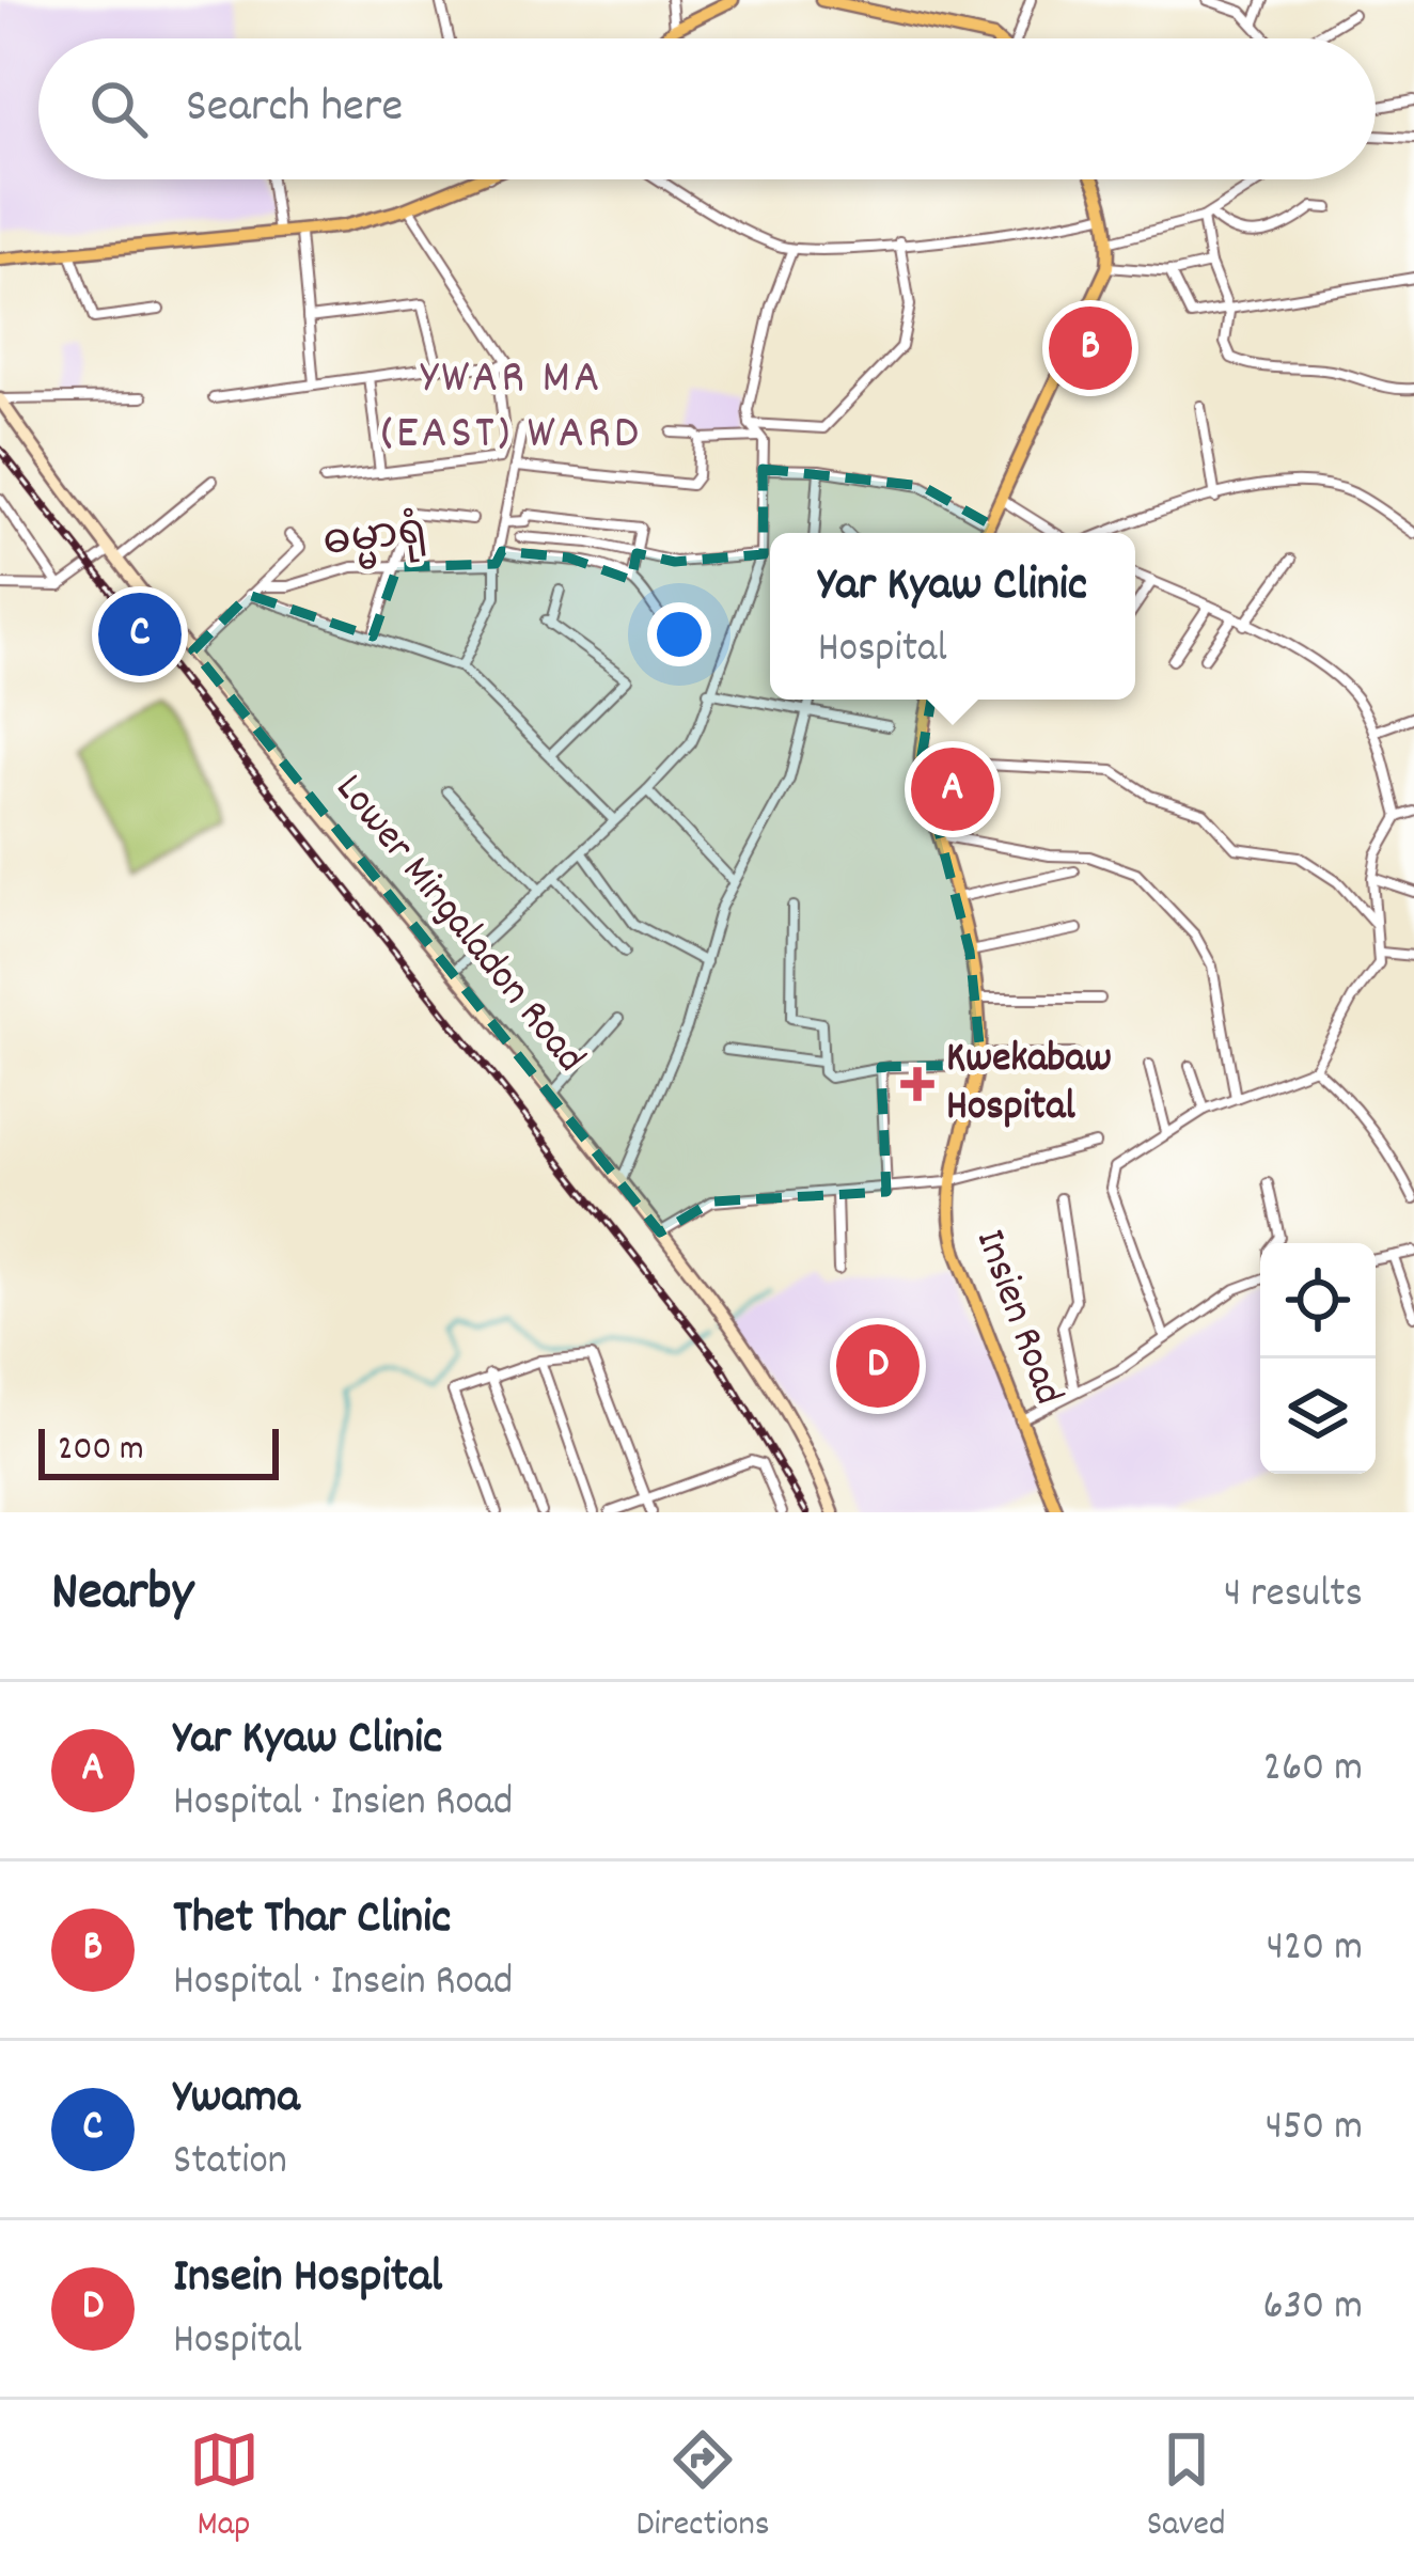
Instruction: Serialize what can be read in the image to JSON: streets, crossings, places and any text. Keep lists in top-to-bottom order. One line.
{"streets":{"main road":["Lower Mingaladon Road","Insien Road"],"street":["ဓမ္မာရုံ"]},"districts":["YWAR MA (EAST) WARD"],"places":{"health":["Kwekabaw Hospital"]},"scale_bar":"200 m","page":{"search":"Search here","pins":["B","C","A","D"],"popup":["Yar Kyaw Clinic","Hospital"],"scale":"200 m","heading":["Nearby","4 results"],"list":[{"mark":"A","name":"Yar Kyaw Clinic","note":"Hospital · Insien Road","value":"260 m"},{"mark":"B","name":"Thet Thar Clinic","note":"Hospital · Insein Road","value":"420 m"},{"mark":"C","name":"Ywama","note":"Station","value":"450 m"},{"mark":"D","name":"Insein Hospital","note":"Hospital","value":"630 m"}],"nav":["Map","Directions","Saved"]}}
